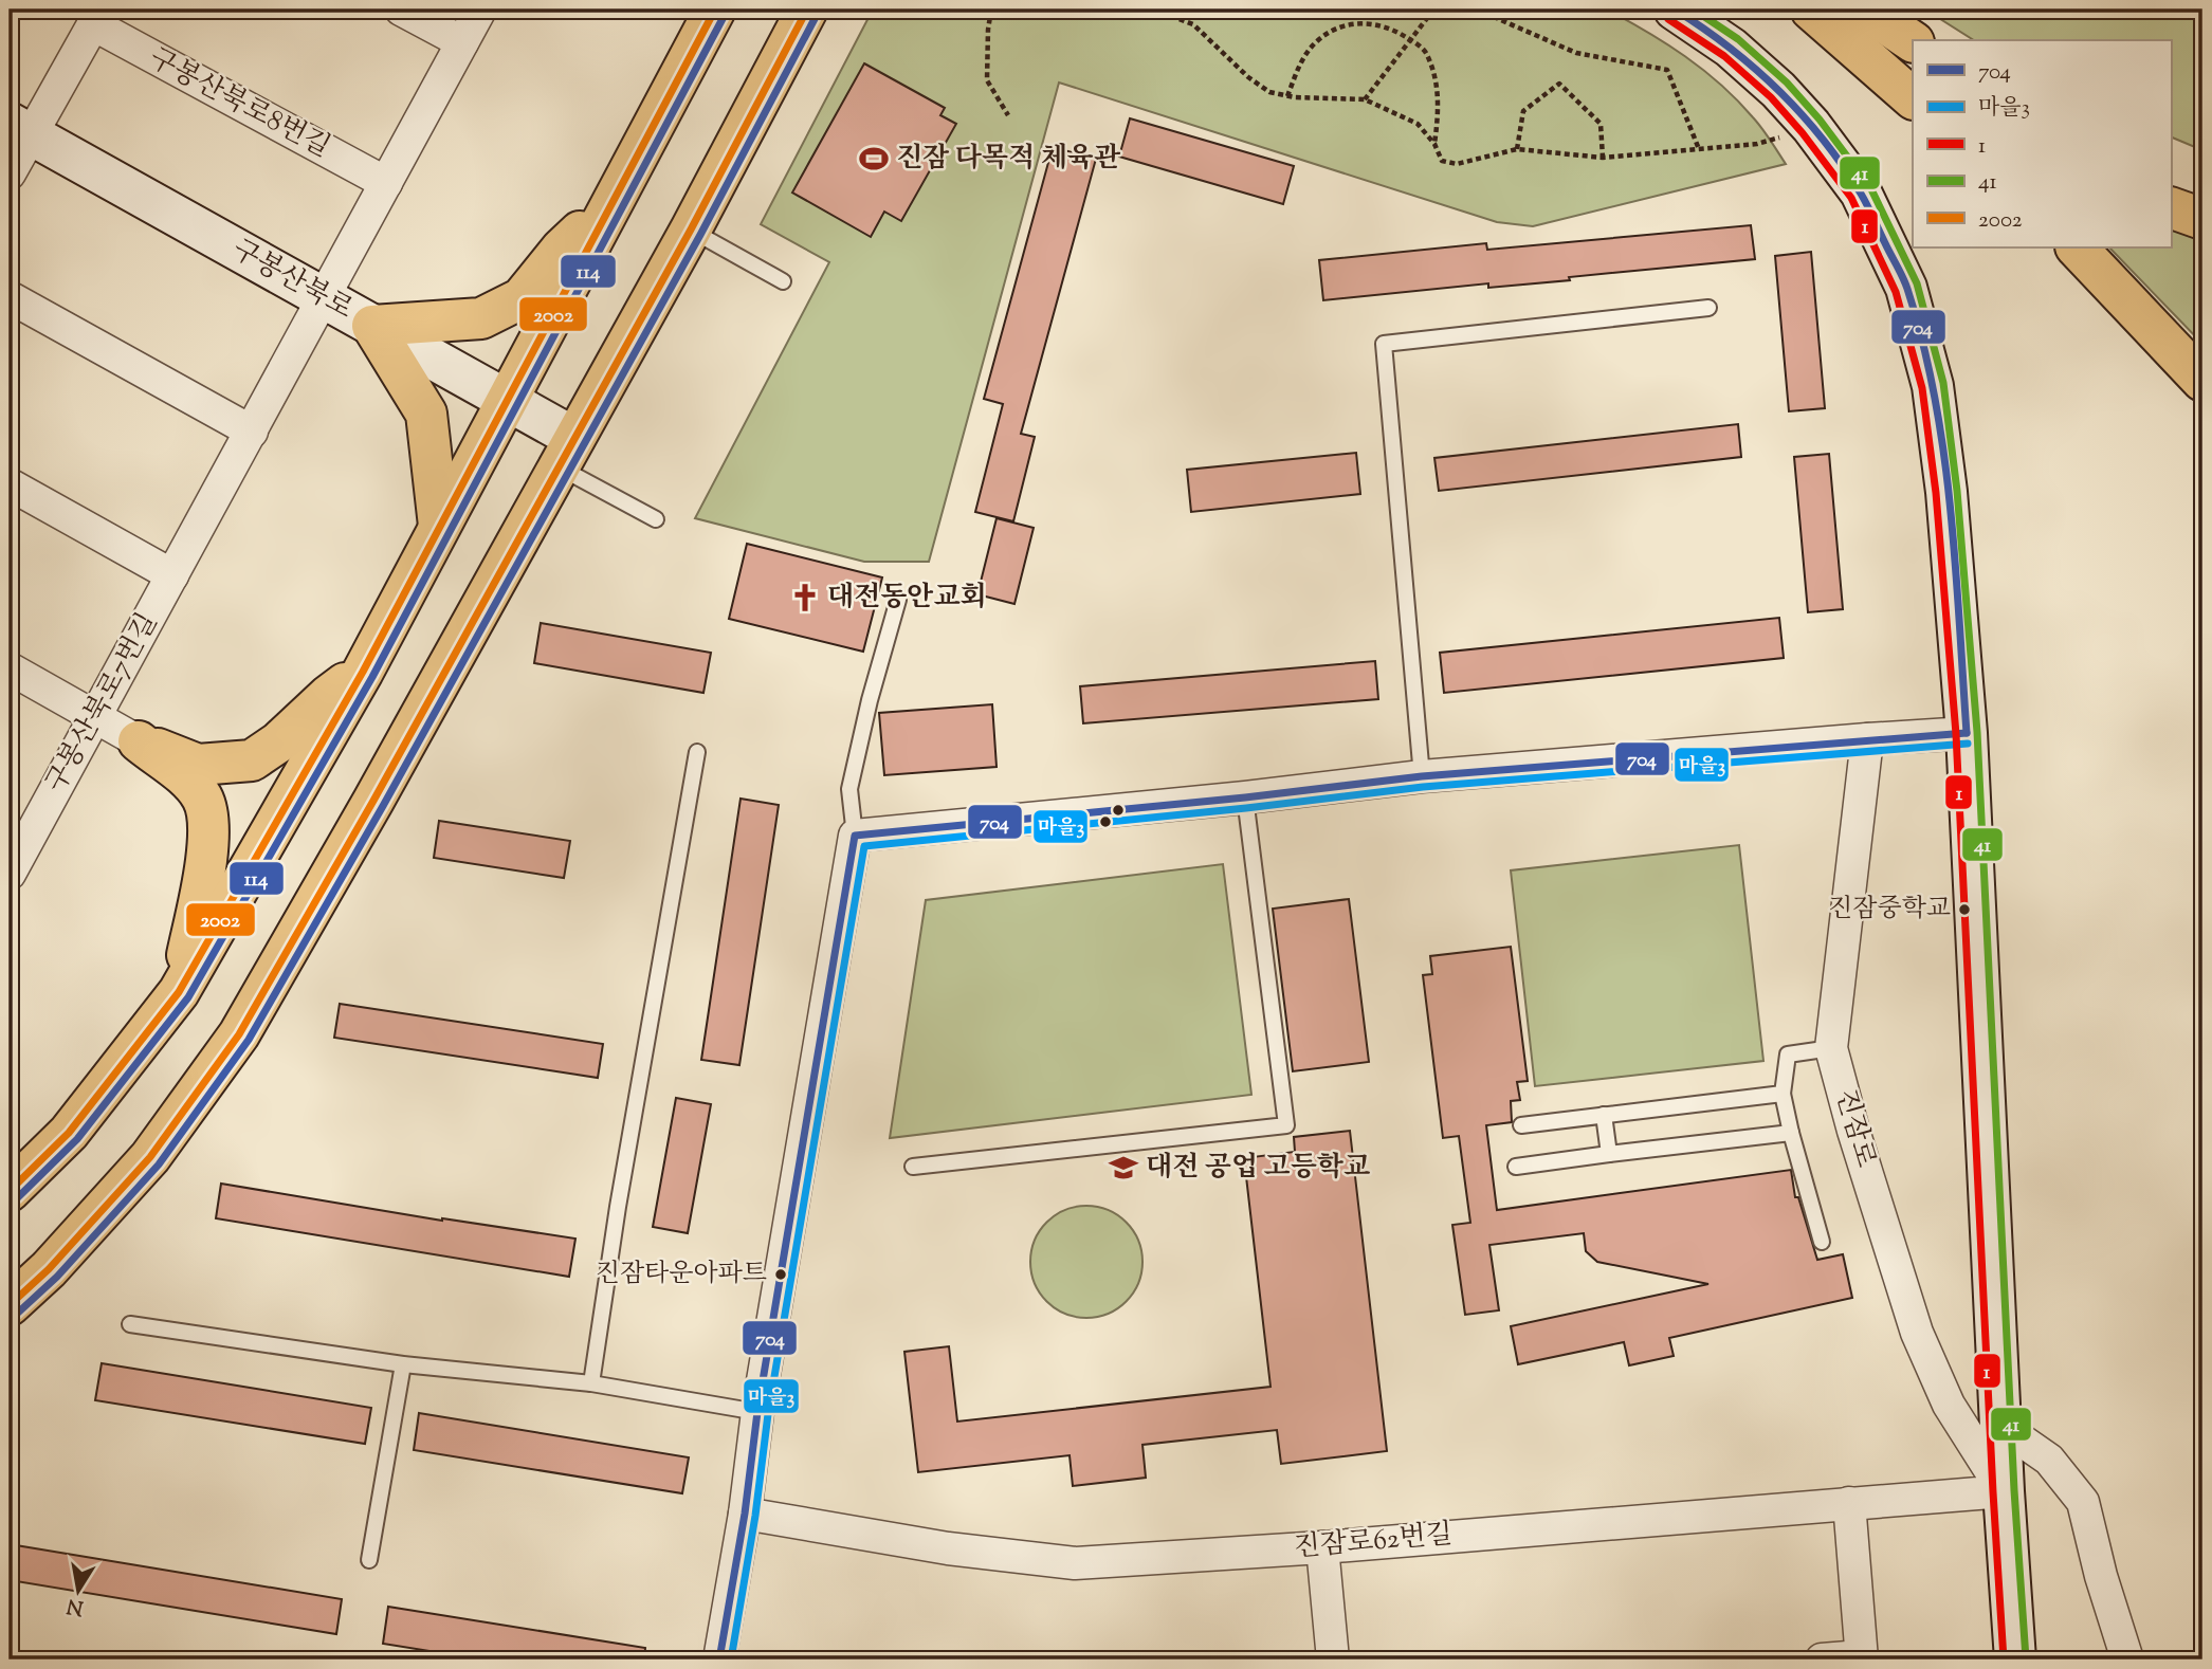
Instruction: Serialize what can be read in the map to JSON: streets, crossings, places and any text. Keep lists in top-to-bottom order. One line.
{"streets":{"street":["구봉산북로8번길","구봉산북로","구봉산북로7번길","진잠로","진잠로62번길"]},"crossings":[["구봉산북로","구봉산북로7번길"],["진잠로","진잠로62번길"]],"places":{"sports":["진잠 다목적 체육관"],"church":["대전동안교회"],"other":["진잠중학교","진잠타운아파트"],"school or university":["대전 공업 고등학교"]},"lines":["transit line 704","transit line 41","transit line 2002","transit line 114","transit line 1","transit line 마을3"],"legend":["704","마을3","1","41","2002"],"north":"bottom"}
